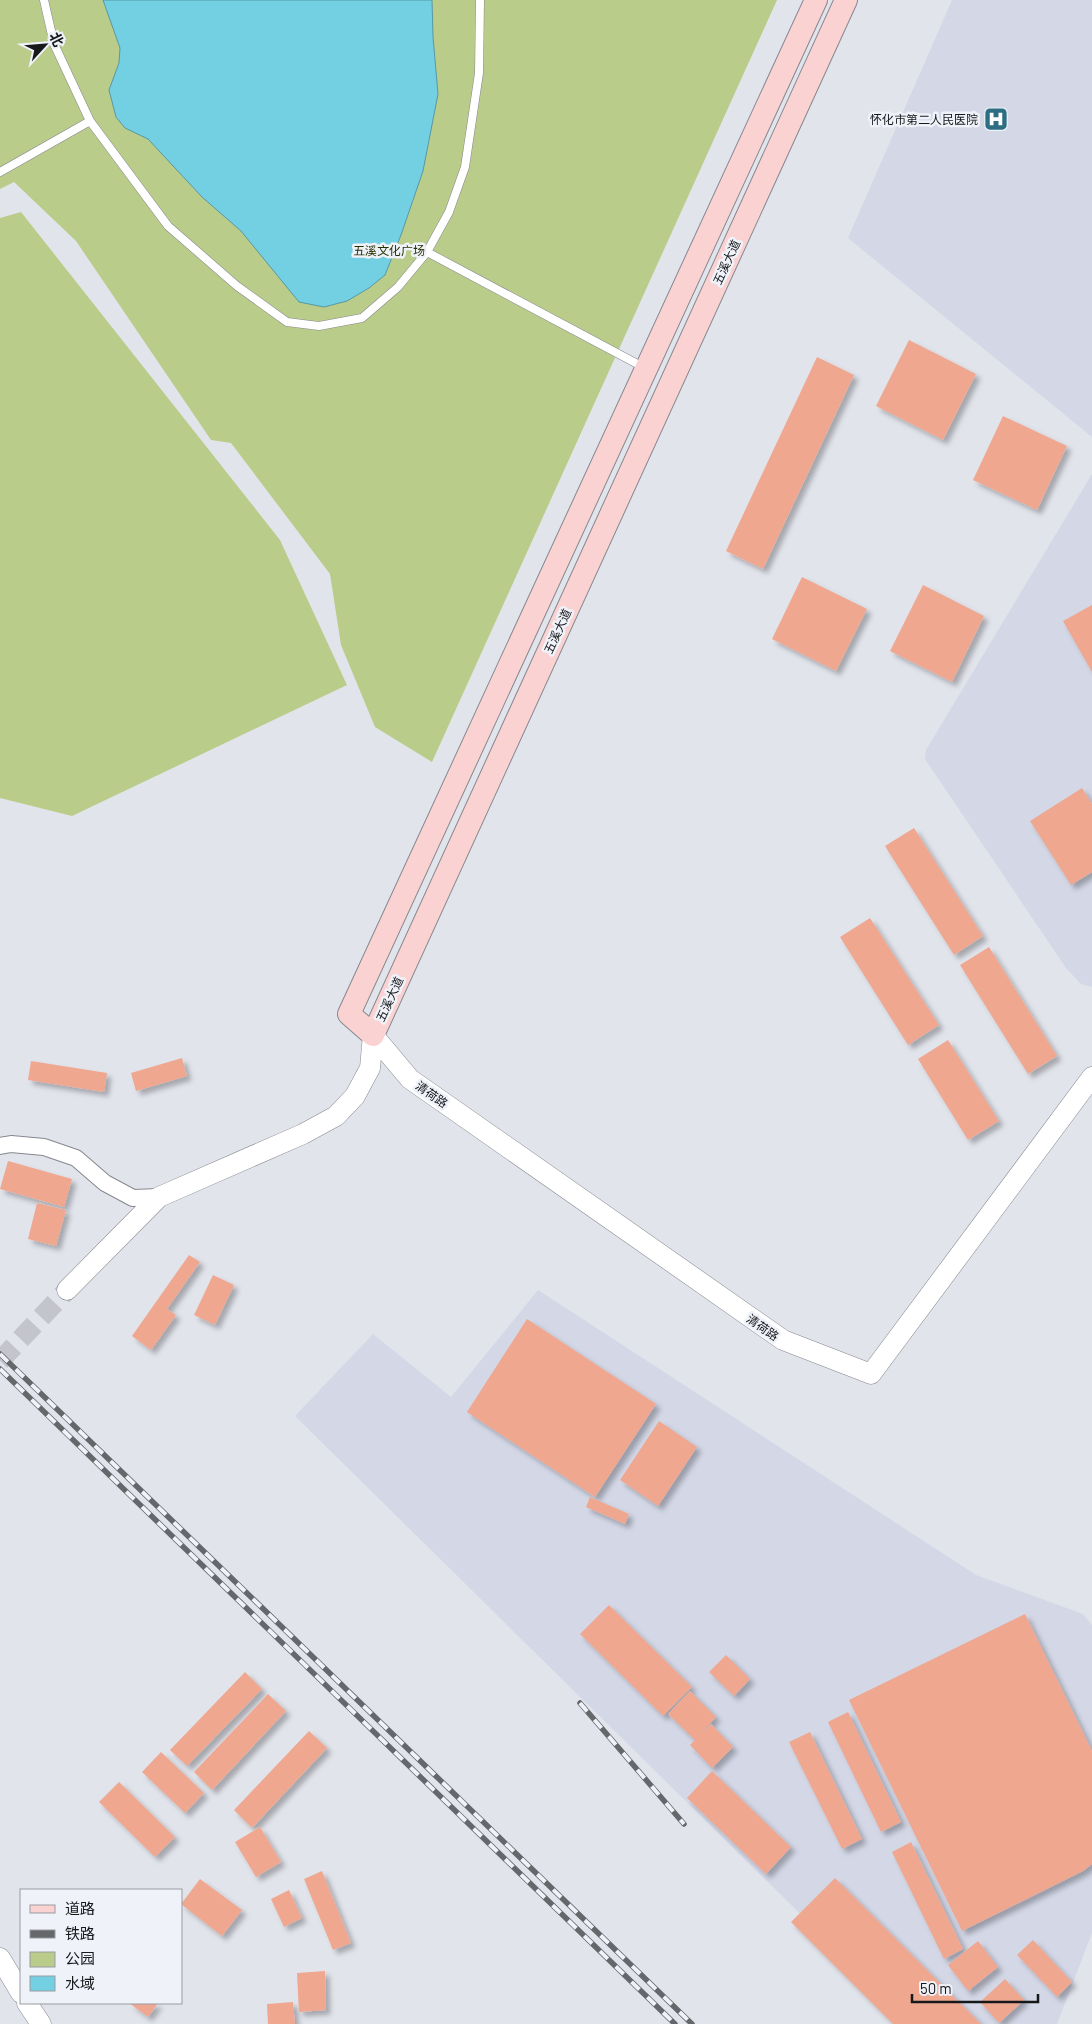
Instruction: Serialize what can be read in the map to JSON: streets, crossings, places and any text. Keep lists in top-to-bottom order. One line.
{"streets":{"main road":["五溪大道"],"street":["清荷路"]},"crossings":[["五溪大道","清荷路"]],"parks":["五溪文化广场"],"places":{"hospital":["怀化市第二人民医院"]},"legend":["道路","铁路","公园","水域"],"scale_bar":"50 m","north":"top right"}
